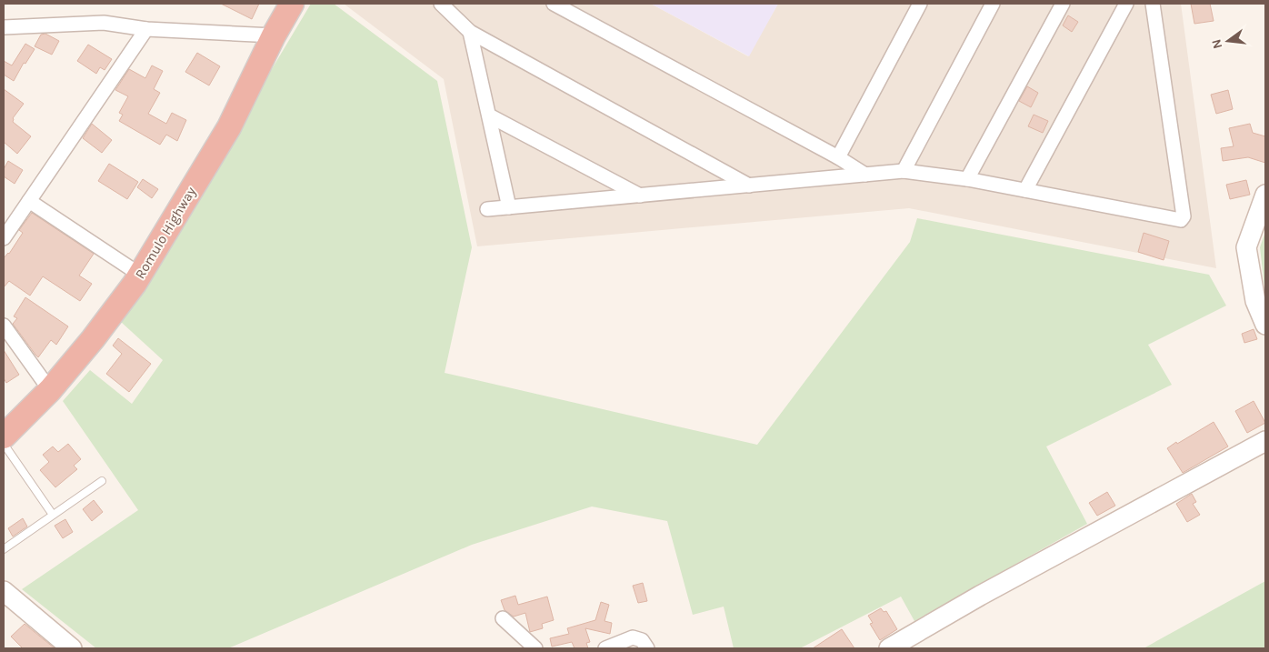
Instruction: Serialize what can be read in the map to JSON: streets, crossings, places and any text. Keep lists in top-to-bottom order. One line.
{"streets":{"highway":["Romulo Highway"]},"north":"left"}
